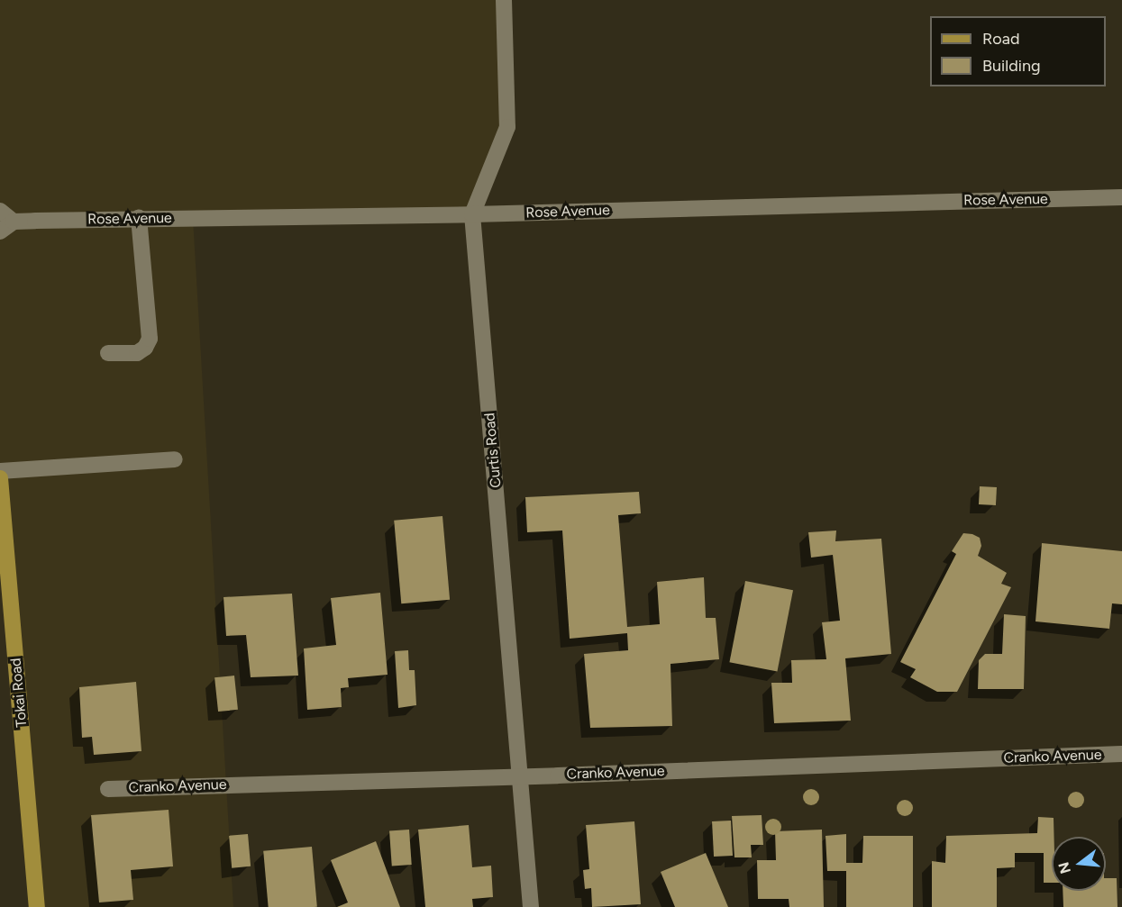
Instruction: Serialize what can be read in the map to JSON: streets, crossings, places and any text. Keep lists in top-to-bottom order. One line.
{"streets":{"main road":["Tokai Road"],"street":["Rose Avenue","Curtis Road","Cranko Avenue"]},"crossings":[["Rose Avenue","Curtis Road"],["Curtis Road","Cranko Avenue"]],"legend":["Road","Building"],"north":"left"}
